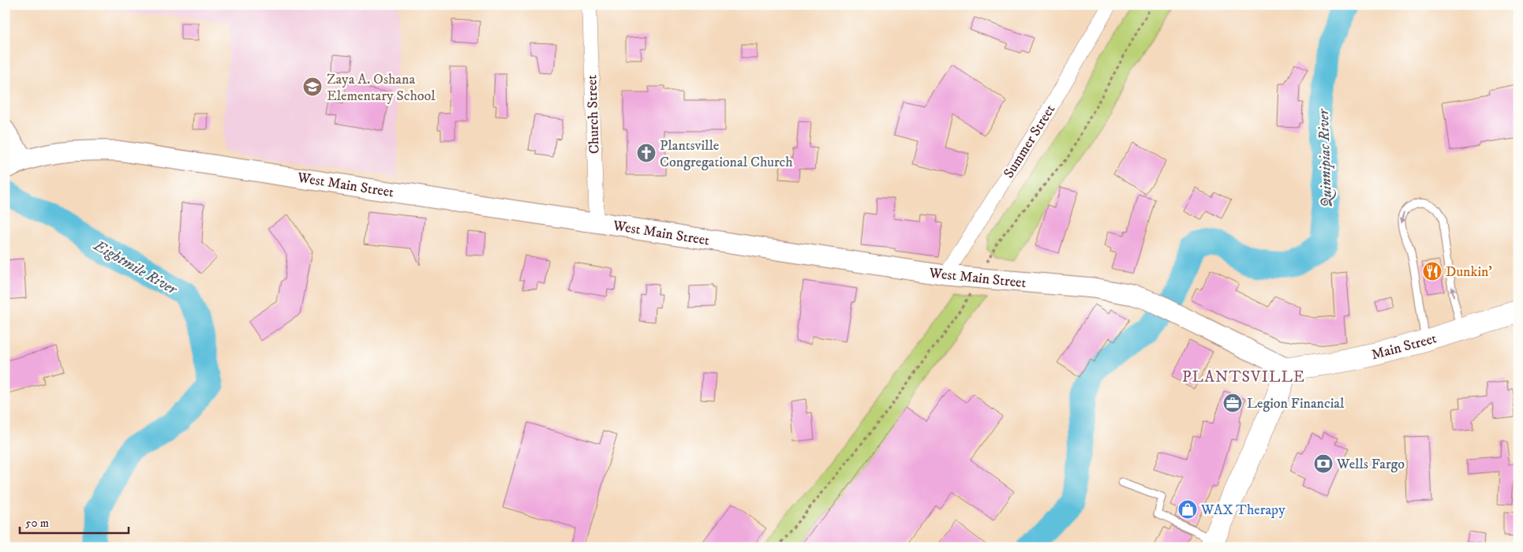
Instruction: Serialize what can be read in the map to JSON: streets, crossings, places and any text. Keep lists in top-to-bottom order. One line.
{"streets":{"highway":["Main Street"],"main road":["West Main Street"],"street":["Church Street","Summer Street"]},"crossings":[["Church Street","West Main Street"],["Summer Street","West Main Street"],["West Main Street","Main Street"]],"districts":["PLANTSVILLE"],"water":["Quinnipiac River","Eightmile River"],"places":{"school or university":["Zaya A. Oshana Elementary School"],"church":["Plantsville Congregational Church"],"restaurant":["Dunkin'"],"office":["Legion Financial"],"bank":["Wells Fargo"],"shop":["WAX Therapy"]},"scale_bar":"50 m"}
